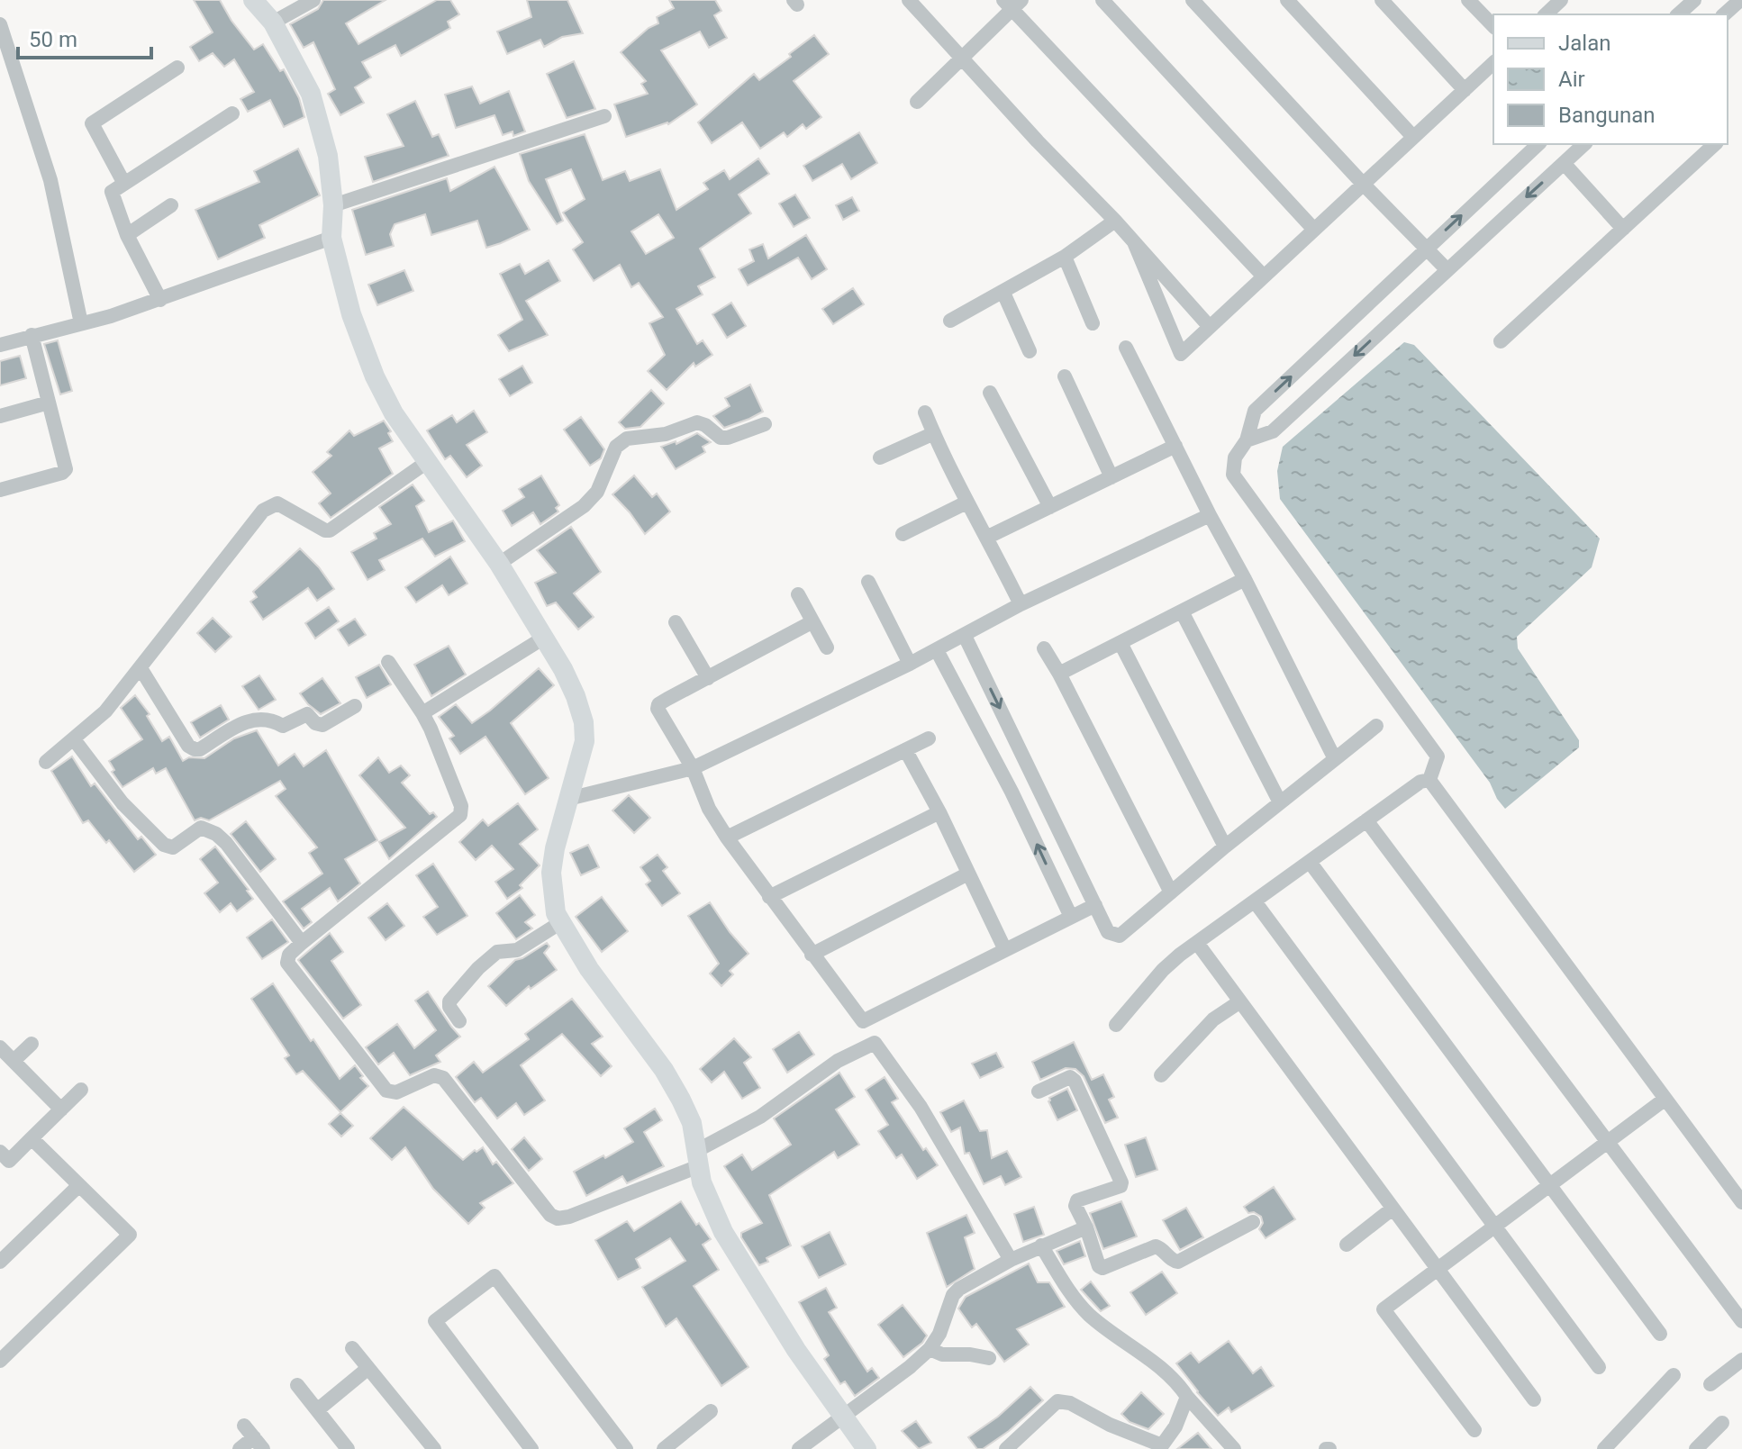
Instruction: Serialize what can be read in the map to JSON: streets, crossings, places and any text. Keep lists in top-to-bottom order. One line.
{"legend":["Jalan","Air","Bangunan"],"scale_bar":"50 m"}
